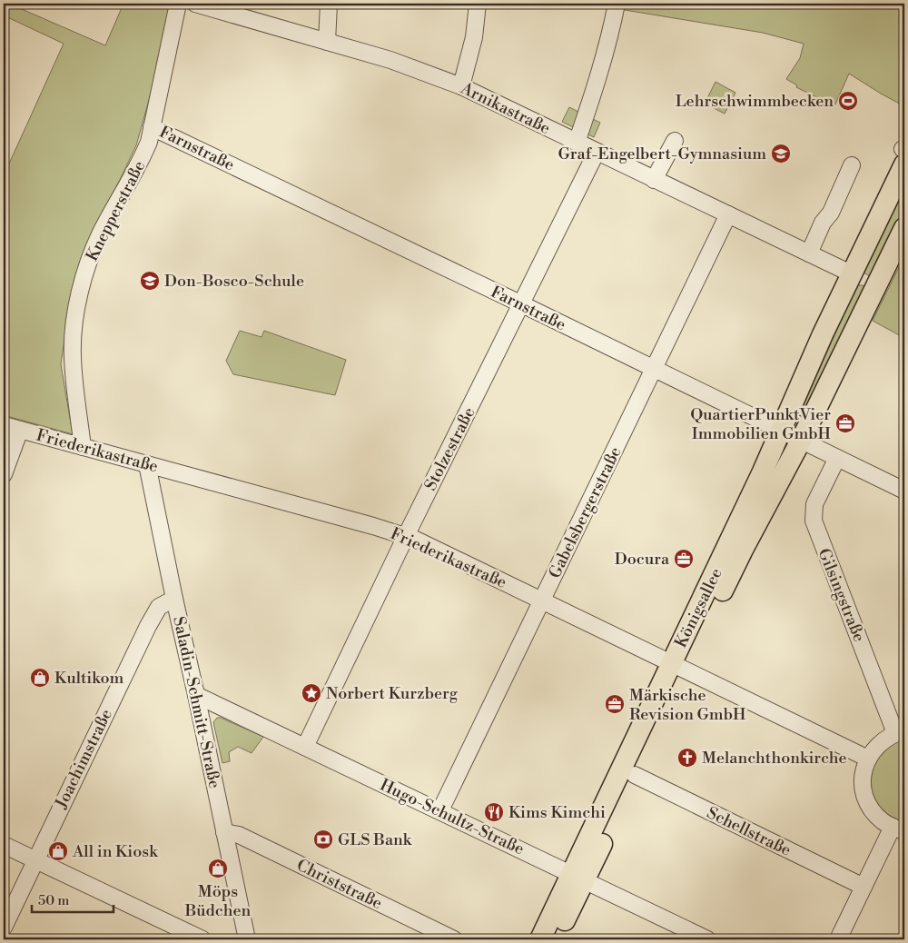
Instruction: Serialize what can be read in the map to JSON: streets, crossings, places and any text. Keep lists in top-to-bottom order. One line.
{"streets":{"main road":["Königsallee"],"street":["Arnikastraße","Farnstraße","Knepperstraße","Stolzestraße","Friederikastraße","Gabelsbergerstraße","Gilsingstraße","Saladin-Schmitt-Straße","Joachimstraße","Hugo-Schultz-Straße","Schellstraße","Christstraße"]},"crossings":[["Arnikastraße","Stolzestraße"],["Arnikastraße","Gabelsbergerstraße"],["Arnikastraße","Königsallee"],["Farnstraße","Knepperstraße"],["Farnstraße","Stolzestraße"],["Farnstraße","Gabelsbergerstraße"],["Farnstraße","Gilsingstraße"],["Farnstraße","Königsallee"],["Knepperstraße","Friederikastraße"],["Stolzestraße","Friederikastraße"],["Stolzestraße","Hugo-Schultz-Straße"],["Friederikastraße","Gabelsbergerstraße"],["Friederikastraße","Königsallee"],["Friederikastraße","Saladin-Schmitt-Straße"],["Gabelsbergerstraße","Hugo-Schultz-Straße"],["Königsallee","Hugo-Schultz-Straße"],["Königsallee","Schellstraße"],["Saladin-Schmitt-Straße","Joachimstraße"],["Saladin-Schmitt-Straße","Hugo-Schultz-Straße"],["Saladin-Schmitt-Straße","Christstraße"]],"places":{"sports":["Lehrschwimmbecken"],"school or university":["Graf-Engelbert-Gymnasium","Don-Bosco-Schule"],"office":["QuartierPunktVier Immobilien GmbH","Docura","Märkische Revision GmbH"],"shop":["Kultikom","All in Kiosk","Möps Büdchen"],"place":["Norbert Kurzberg"],"church":["Melanchthonkirche"],"restaurant":["Kims Kimchi"],"bank":["GLS Bank"]},"scale_bar":"50 m"}
